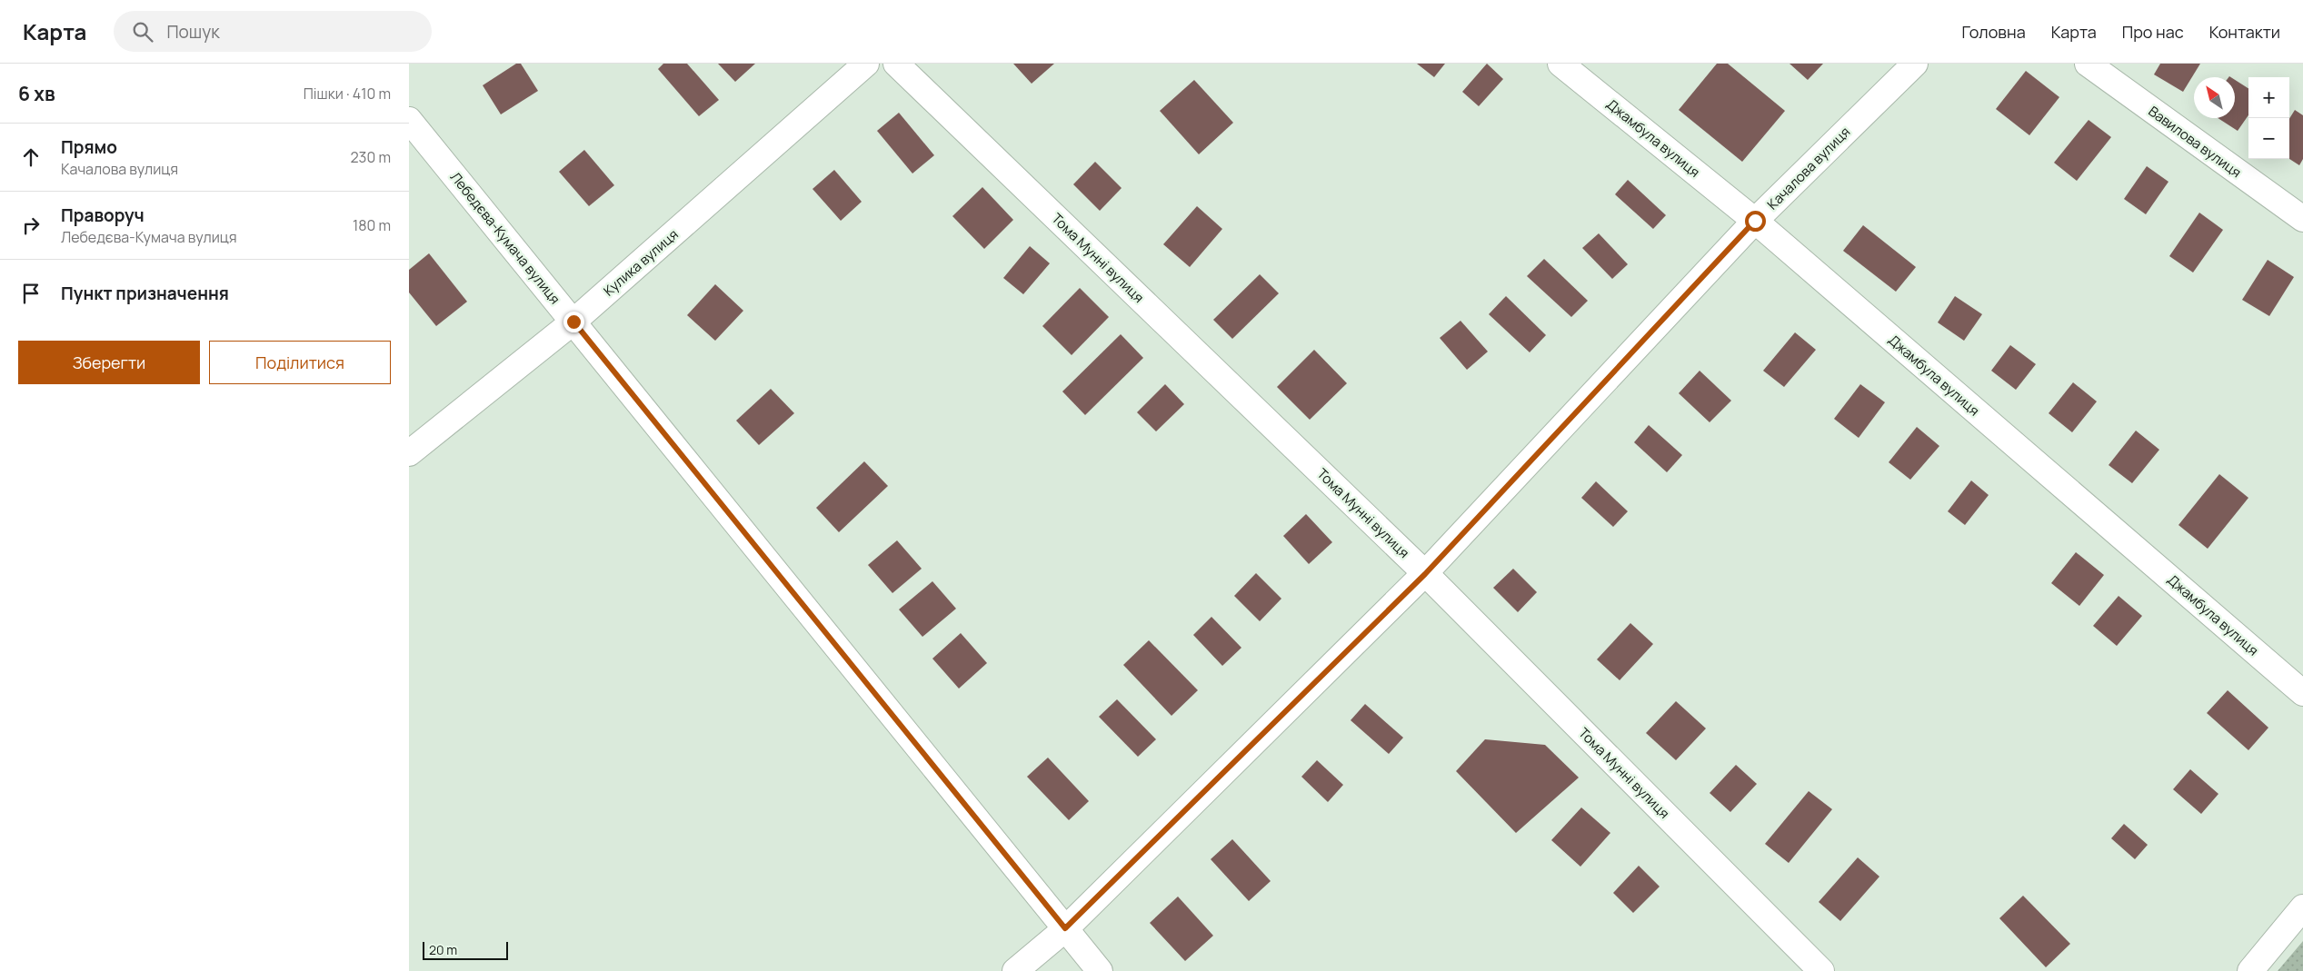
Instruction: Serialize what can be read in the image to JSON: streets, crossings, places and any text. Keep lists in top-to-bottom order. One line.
{"streets":{"street":["Джамбула вулиця","Вавилова вулиця","Качалова вулиця","Лебедєва-Кумача вулиця","Тома Мунні вулиця","Кулика вулиця"]},"crossings":[["Джамбула вулиця","Качалова вулиця"],["Качалова вулиця","Лебедєва-Кумача вулиця"],["Качалова вулиця","Тома Мунні вулиця"],["Лебедєва-Кумача вулиця","Кулика вулиця"]],"scale_bar":"20 m","north":"top left","page":{"header":"Карта","search":"Пошук","nav":["Головна","Карта","Про нас","Контакти"],"heading":["6 хв","Пішки · 410 m"],"map_buttons":["+","−"],"list":[["Прямо","Качалова вулиця","230 m"],["Праворуч","Лебедєва-Кумача вулиця","180 m"],"Пункт призначення"],"buttons":["Зберегти","Поділитися"],"scale":"20 m"}}
